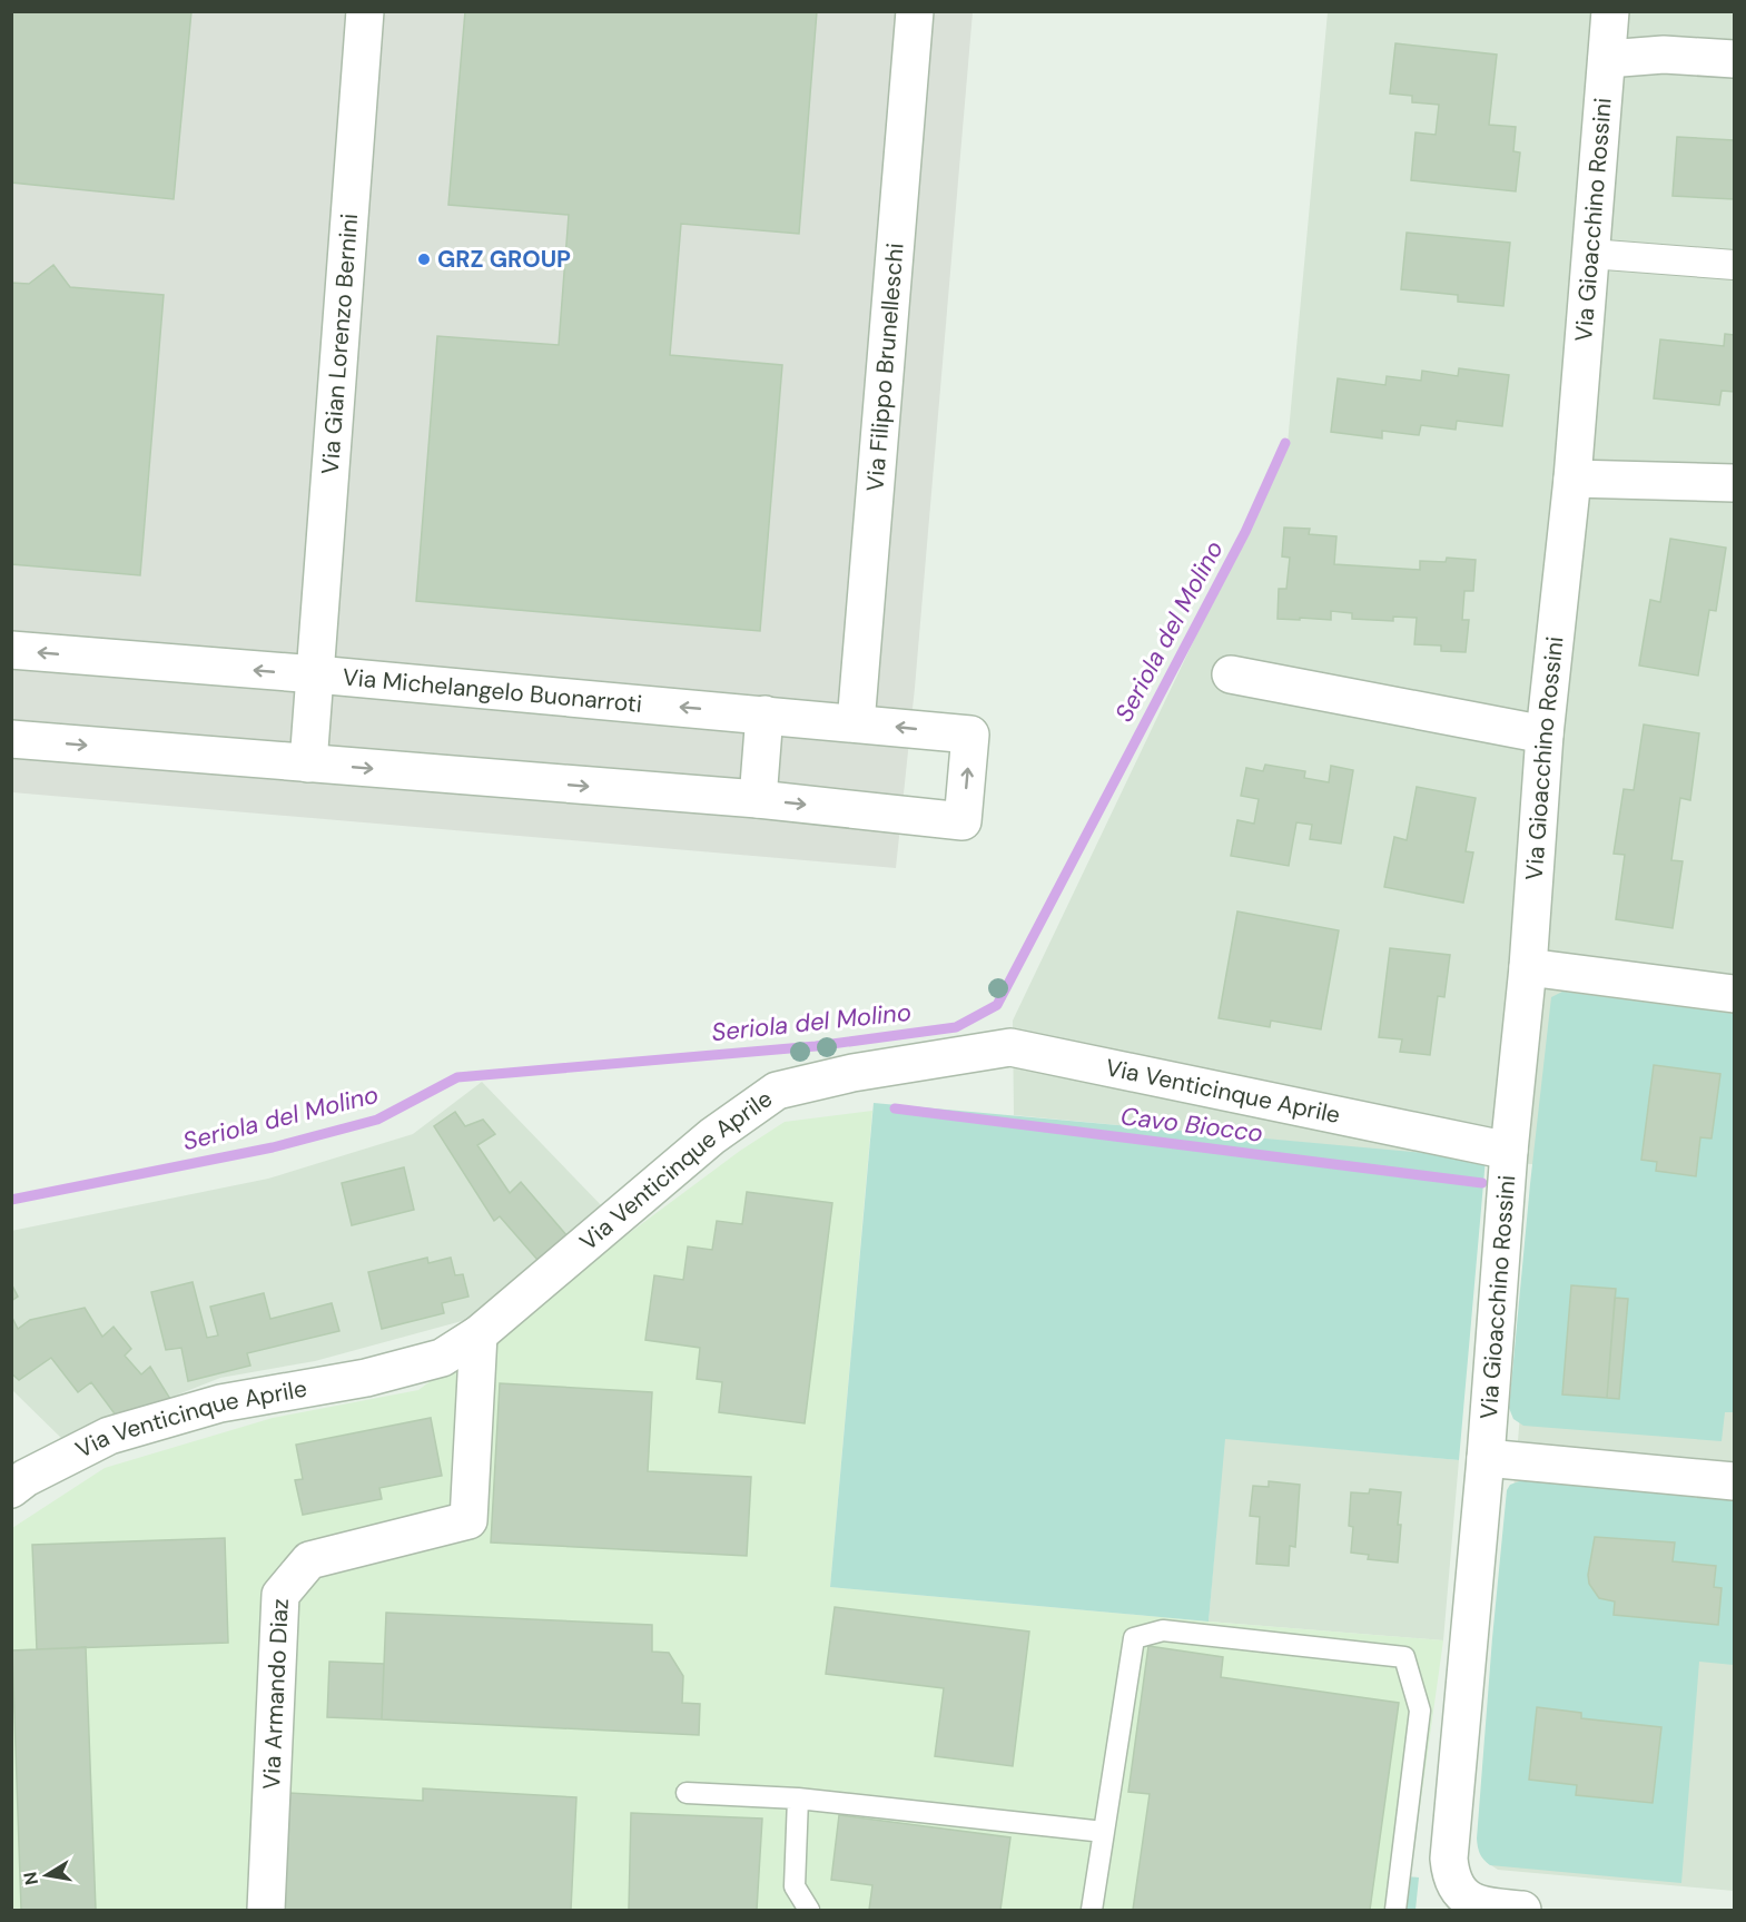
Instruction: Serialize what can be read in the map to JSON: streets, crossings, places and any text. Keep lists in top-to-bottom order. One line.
{"streets":{"street":["Via Gioacchino Rossini","Via Gian Lorenzo Bernini","Via Filippo Brunelleschi","Via Michelangelo Buonarroti","Via Venticinque Aprile","Via Armando Diaz"]},"crossings":[["Via Gioacchino Rossini","Via Venticinque Aprile"],["Via Gian Lorenzo Bernini","Via Michelangelo Buonarroti"],["Via Filippo Brunelleschi","Via Michelangelo Buonarroti"],["Via Venticinque Aprile","Via Armando Diaz"]],"water":["Seriola del Molino","Cavo Biocco"],"places":["GRZ GROUP"],"north":"left"}
